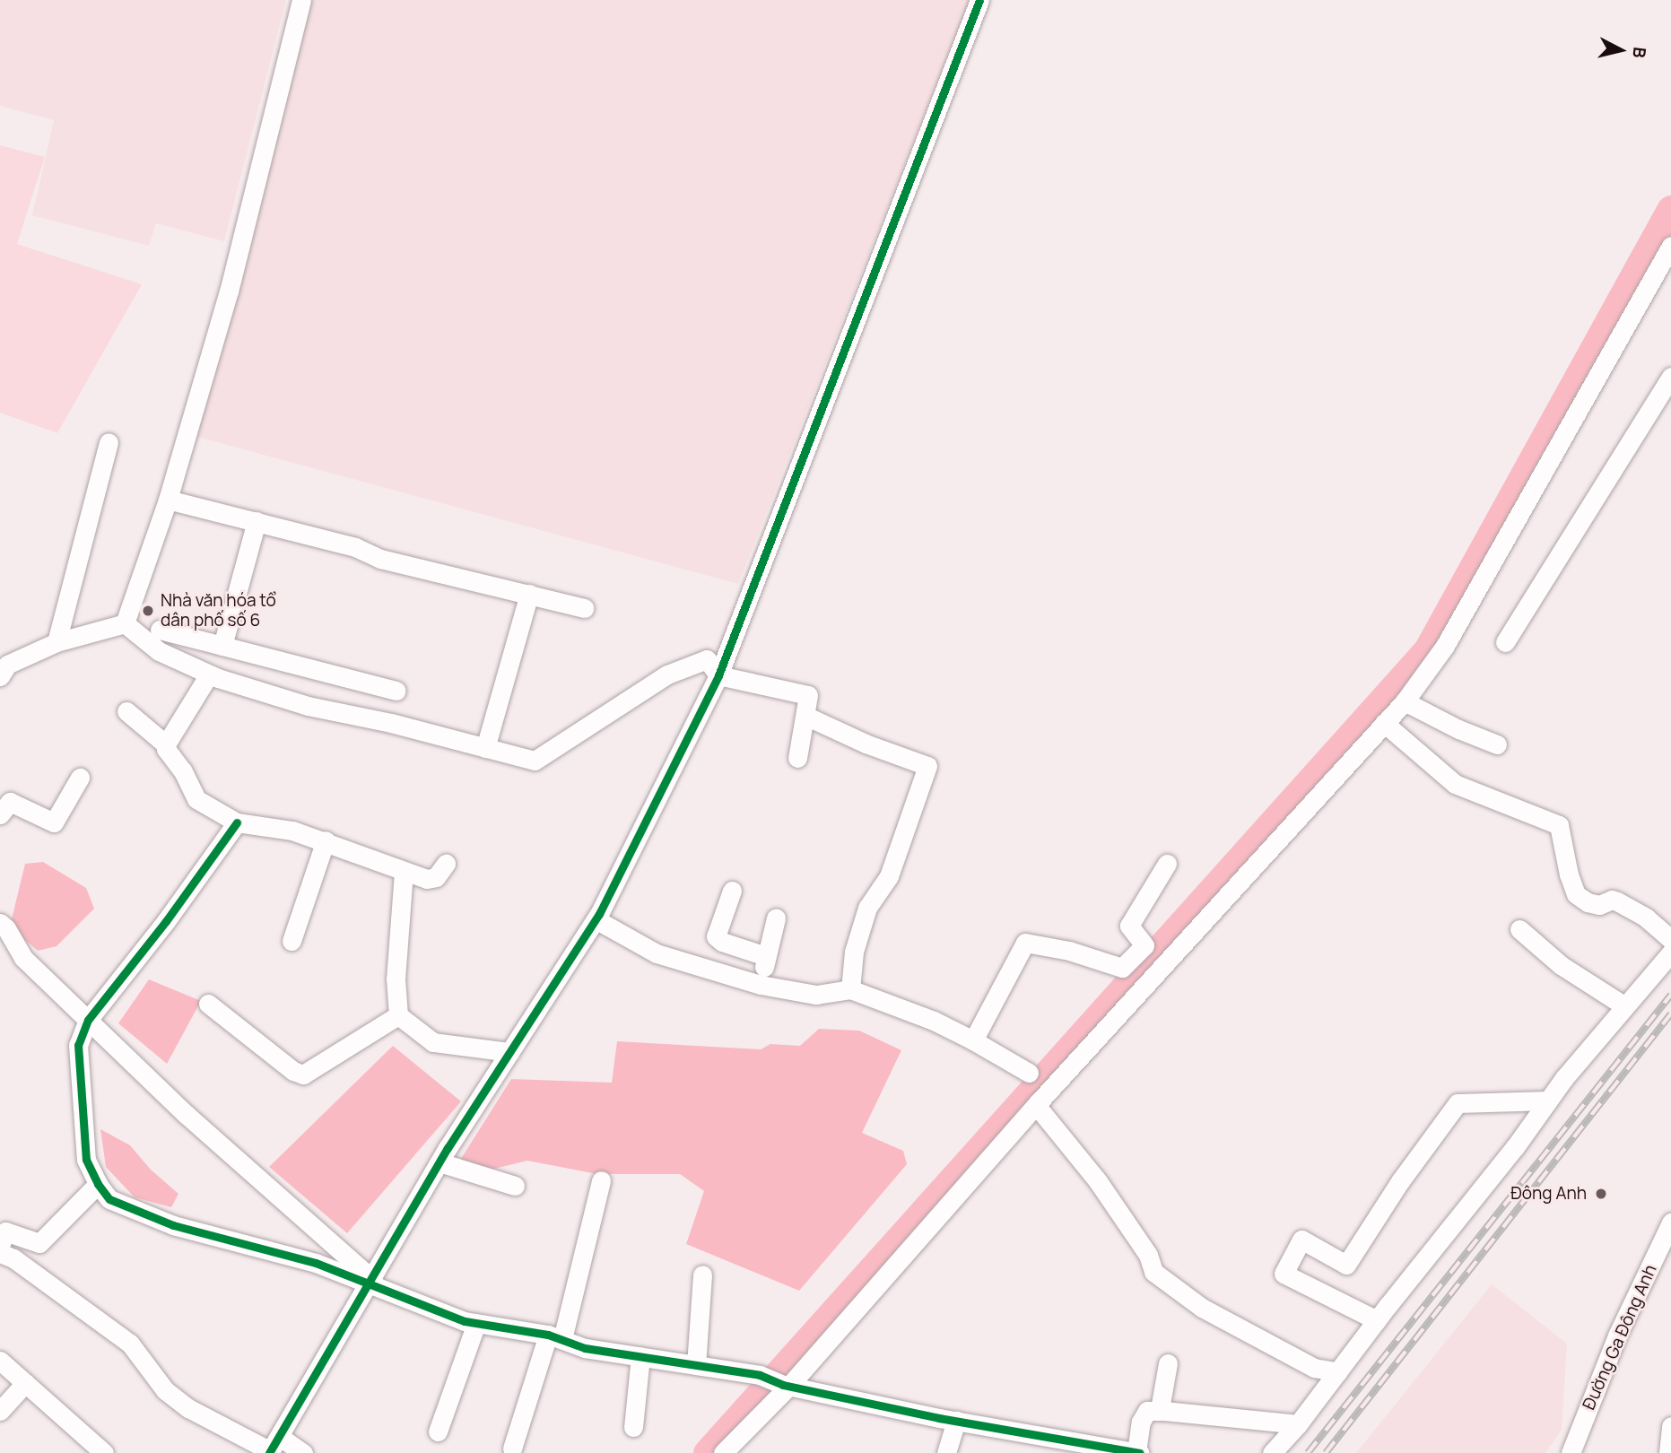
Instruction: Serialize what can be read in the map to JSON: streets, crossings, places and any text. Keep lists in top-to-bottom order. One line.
{"streets":{"street":["Đường Ga Đông Anh"]},"places":["Nhà văn hóa tổ dân phố số 6","Đông Anh"],"north":"right"}
